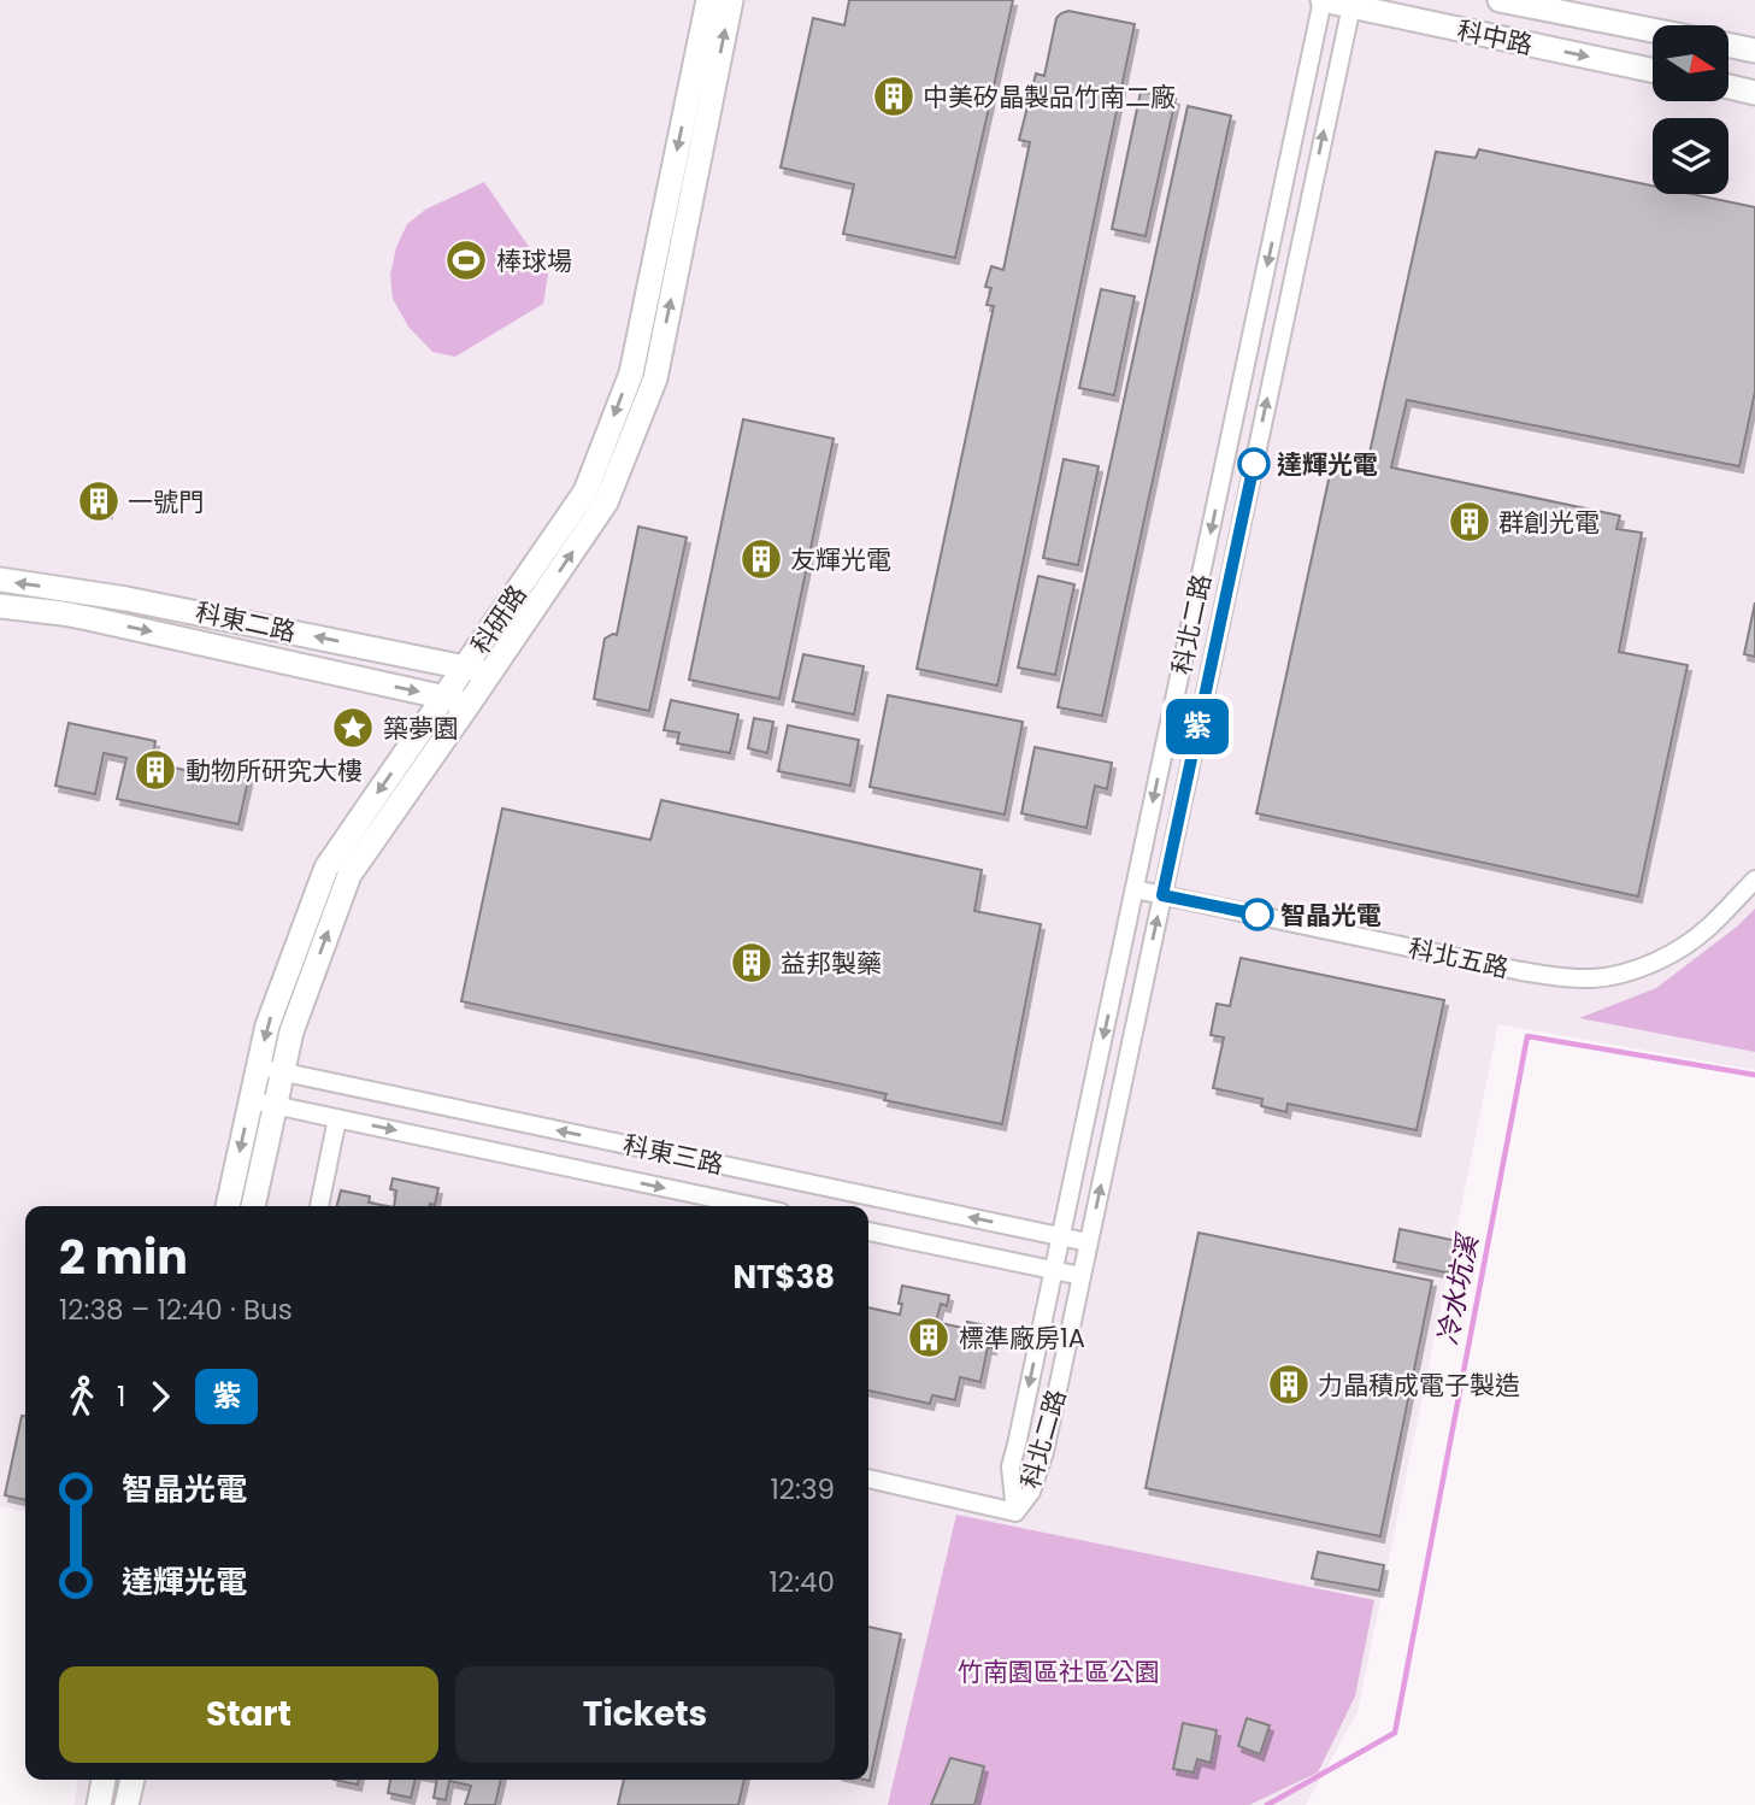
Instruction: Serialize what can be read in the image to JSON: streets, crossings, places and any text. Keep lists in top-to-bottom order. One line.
{"streets":{"street":["科中路","科研路","科東二路","科北二路","科北五路","科東三路"]},"crossings":[["科中路","科北二路"],["科研路","科東二路"],["科研路","科東三路"],["科北二路","科北五路"],["科北二路","科東三路"]],"water":["冷水坑溪"],"parks":["竹南園區社區公園"],"places":{"building":["中美矽晶製品竹南二廠","一號門","群創光電","友輝光電","動物所研究大樓","益邦製藥","標準廠房1A","力晶積成電子製造"],"sports":["棒球場"],"other":["達輝光電","智晶光電"],"place":["築夢園"]},"lines":["bus line 紫"],"north":"right","page":{"on_map":"紫","heading":["2 min","12:38 – 12:40 · Bus","NT$38"],"legs":["1","紫"],"list":[{"name":"智晶光電","value":"12:39"},{"name":"達輝光電","value":"12:40"}],"buttons":["Start","Tickets"]}}
